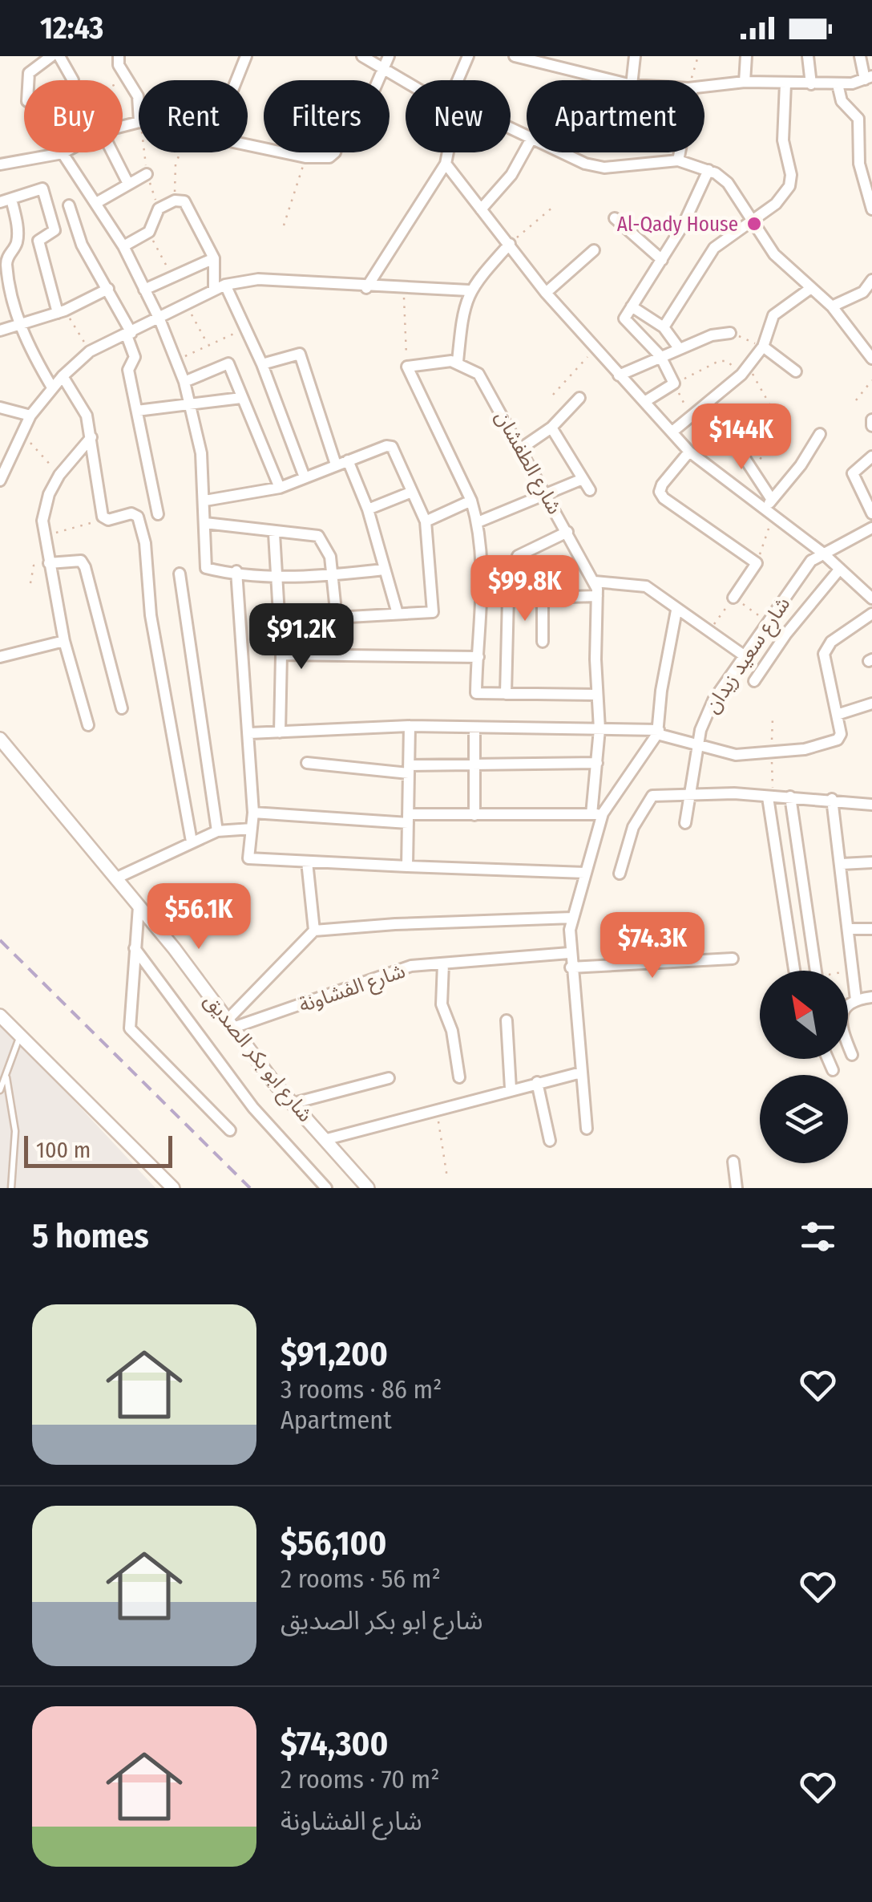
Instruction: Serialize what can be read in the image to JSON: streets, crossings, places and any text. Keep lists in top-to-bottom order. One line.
{"streets":{"street":["شارع الطفشان","شارع سعيد زيدان","شارع الفشاونة","شارع ابو بكر الصديق"]},"crossings":[["شارع الفشاونة","شارع ابو بكر الصديق"]],"places":["Al-Qady House"],"scale_bar":"100 m","north":"top left","page":{"status":"12:43","chip":["Buy","Rent","Filters","New","Apartment"],"price":["$144K","$99.8K","$91.2K","$56.1K","$74.3K"],"scale":"100 m","heading":"5 homes","list":[{"name":"$91,200","note":"3 rooms · 86 m² · Apartment"},{"name":"$56,100","note":"2 rooms · 56 m² · شارع ابو بكر الصديق"},{"name":"$74,300","note":"2 rooms · 70 m² · شارع الفشاونة"}]}}
